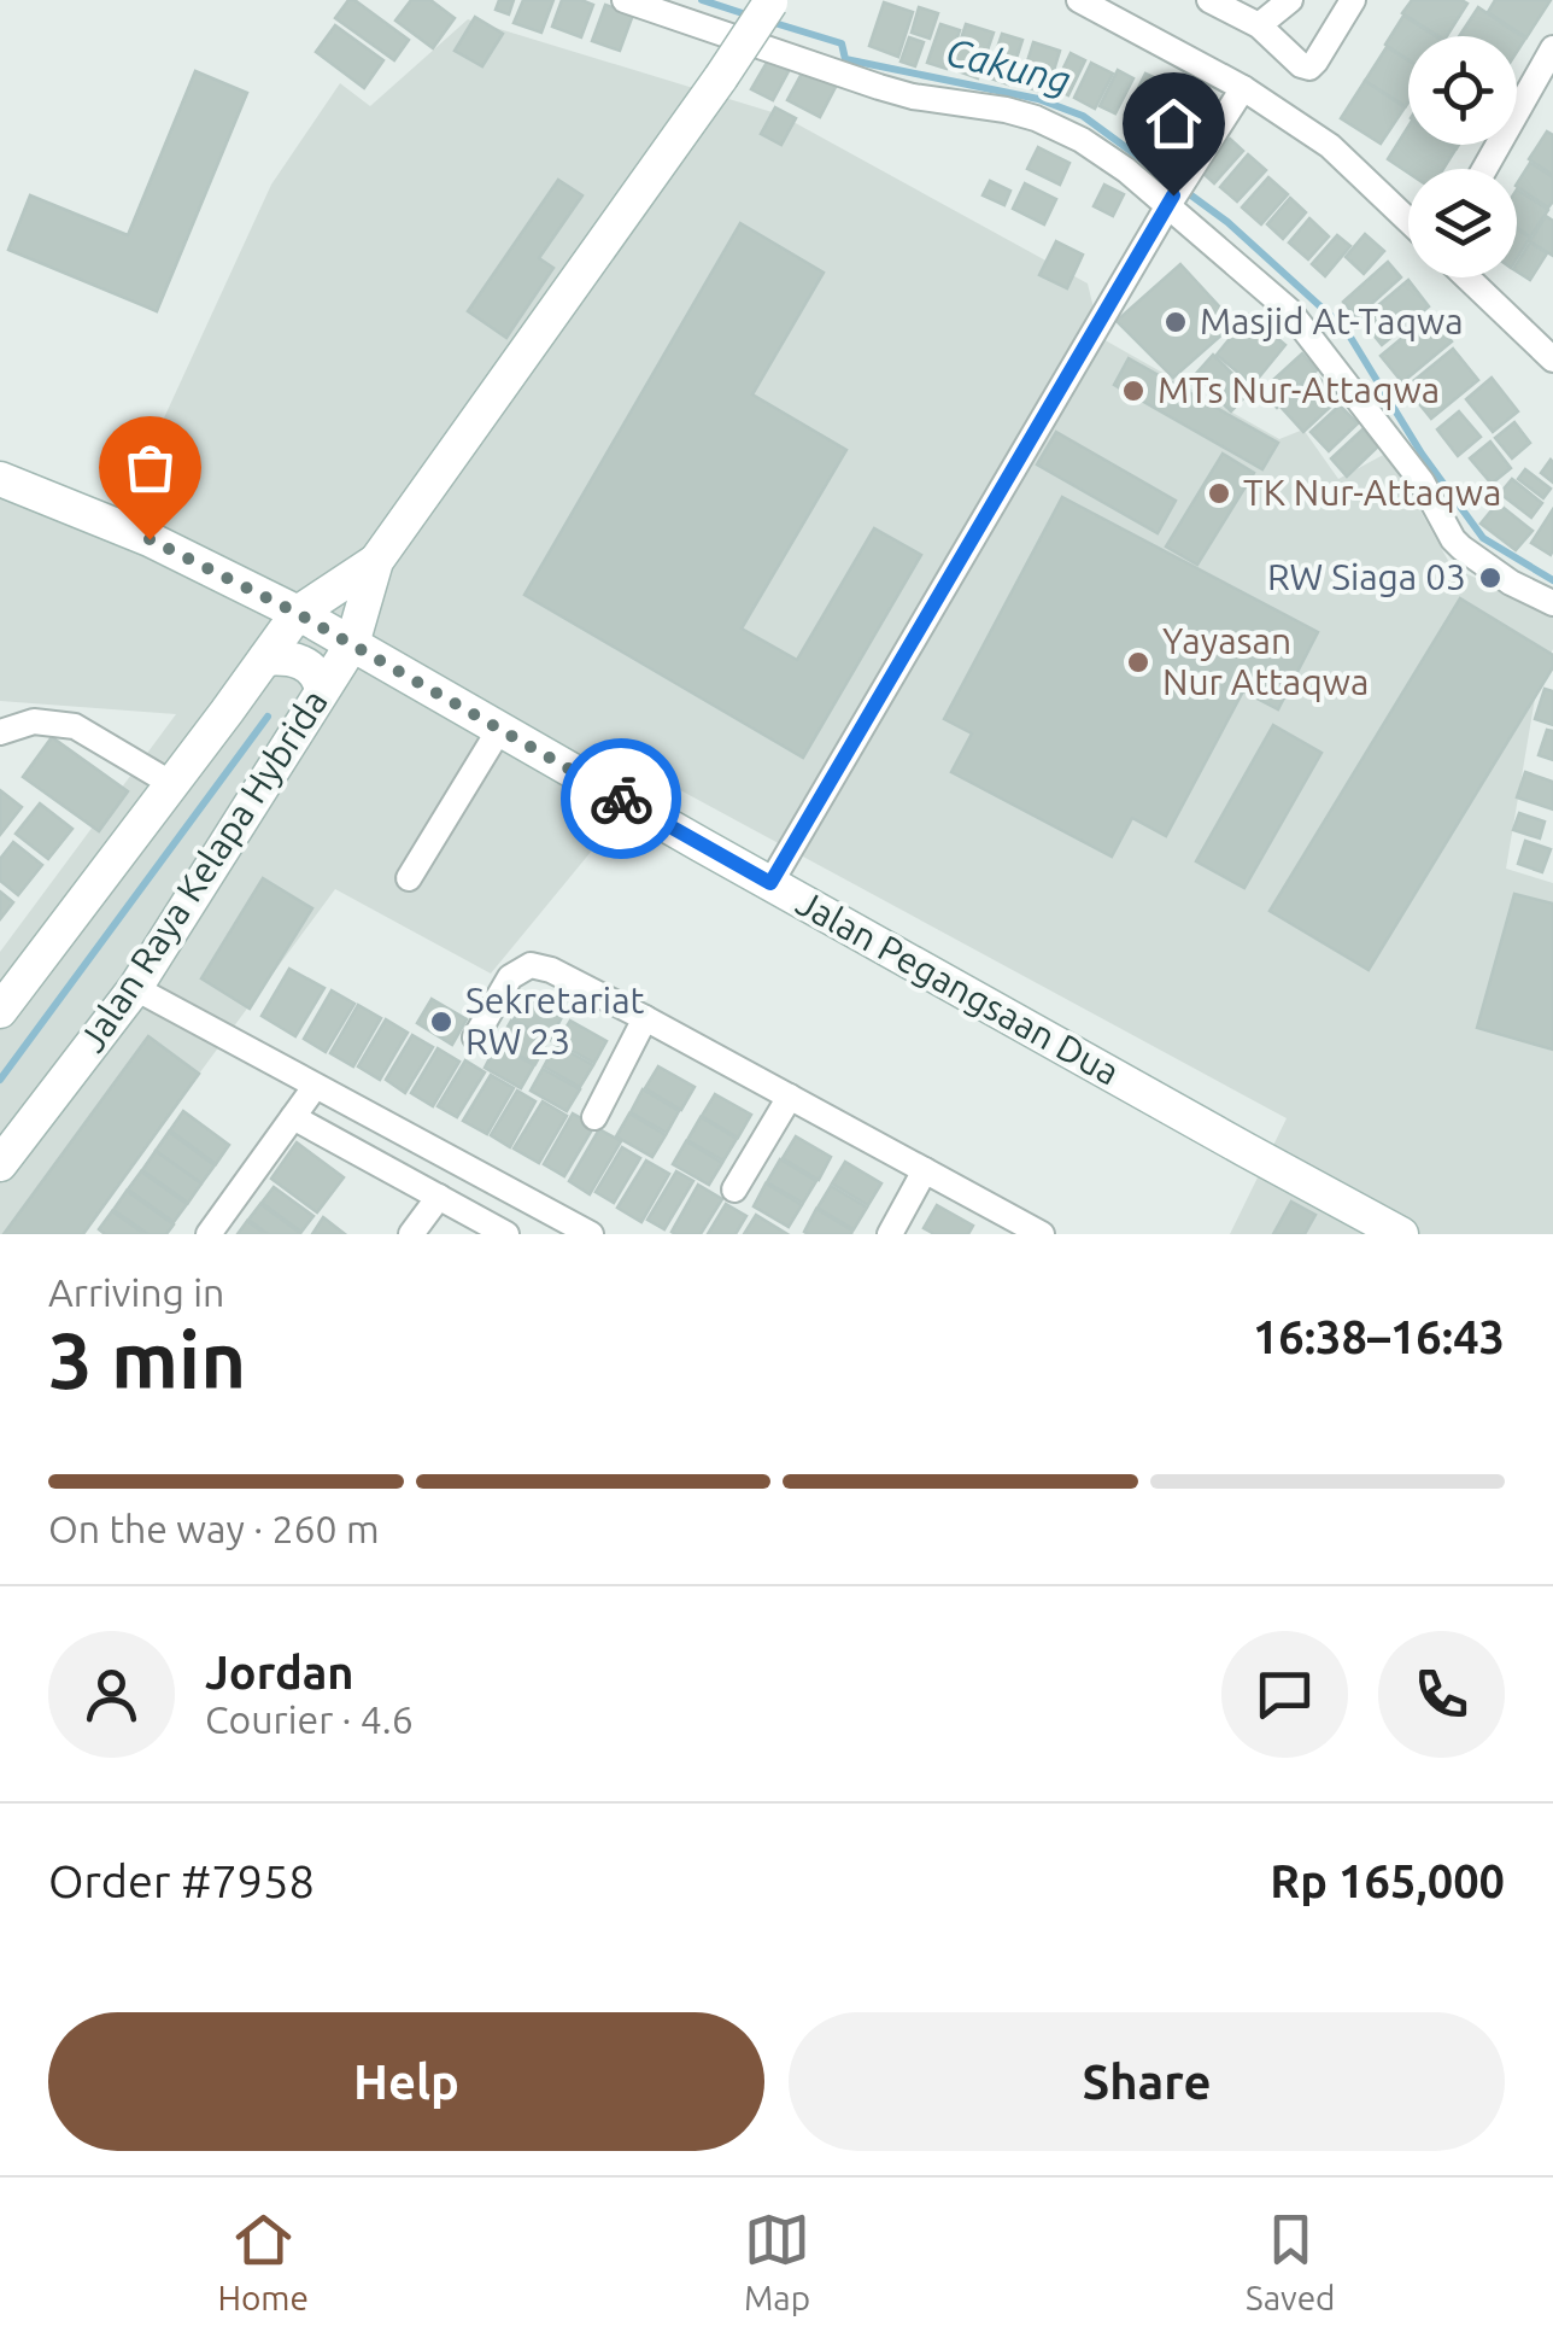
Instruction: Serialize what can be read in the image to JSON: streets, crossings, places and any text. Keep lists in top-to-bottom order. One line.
{"streets":{"main road":["Jalan Raya Kelapa Hybrida","Jalan Pegangsaan Dua"]},"crossings":[["Jalan Raya Kelapa Hybrida","Jalan Pegangsaan Dua"]],"water":["Cakung"],"places":["Masjid At-Taqwa","MTs Nur-Attaqwa","TK Nur-Attaqwa","RW Siaga 03","Yayasan Nur Attaqwa","Sekretariat RW 23"],"page":{"heading":["3 min","Arriving in","16:38–16:43"],"panel":["Jordan","Courier · 4.6","Order #7958","Rp 165,000"],"bar":"On the way · 260 m","buttons":["Help","Share"],"tabs":["Home","Map","Saved"]}}
